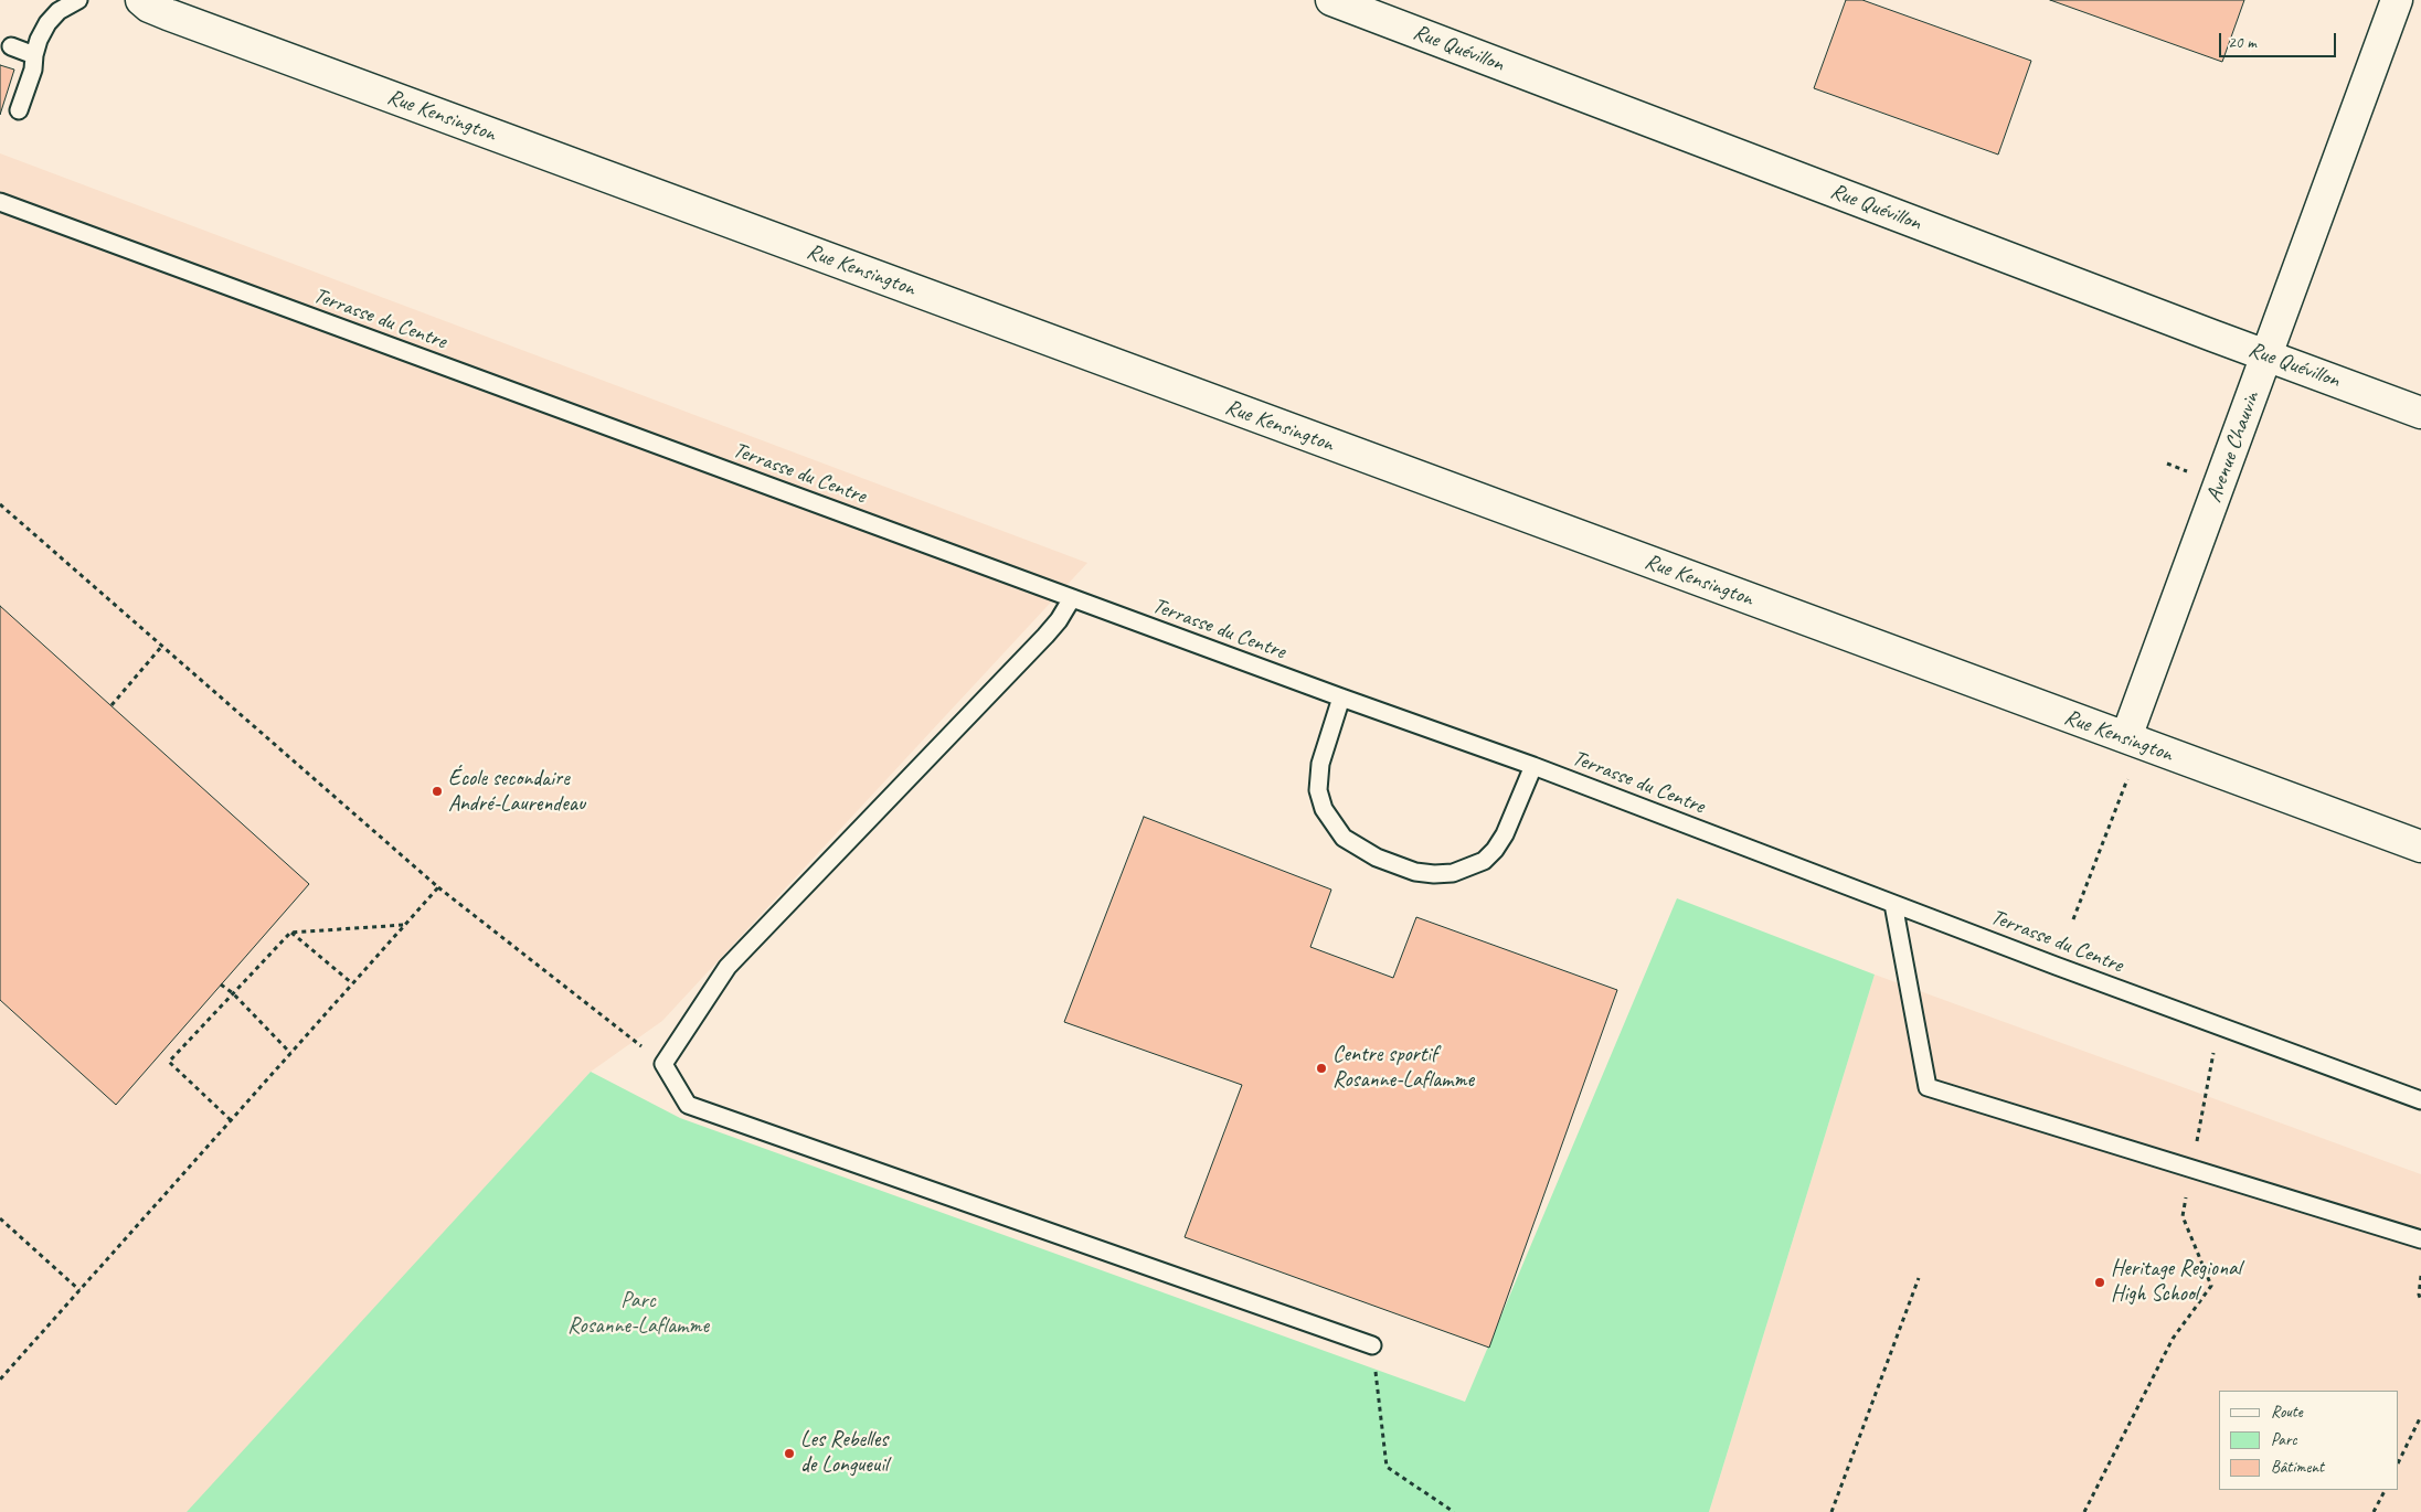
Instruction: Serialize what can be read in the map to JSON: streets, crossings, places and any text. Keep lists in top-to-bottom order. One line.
{"streets":{"street":["Rue Quévillon","Rue Kensington","Avenue Chauvin"],"lane":["Terrasse du Centre"]},"crossings":[["Rue Quévillon","Avenue Chauvin"],["Rue Kensington","Avenue Chauvin"]],"parks":["Parc Rosanne-Laflamme"],"places":["École secondaire André-Laurendeau","Centre sportif Rosanne-Laflamme","Heritage Regional High School","Les Rebelles de Longueuil"],"legend":["Route","Parc","Bâtiment"],"scale_bar":"20 m"}
